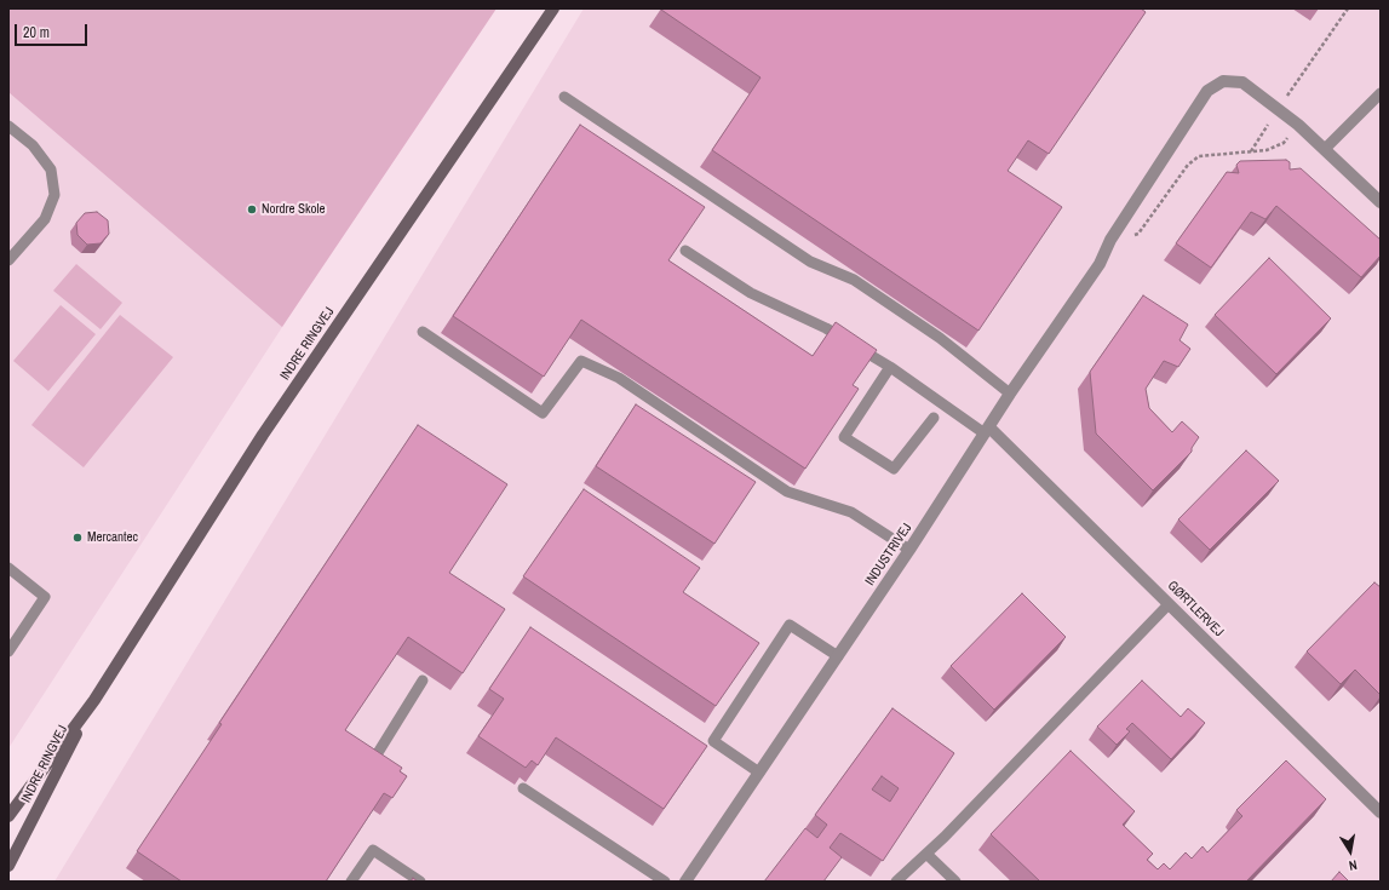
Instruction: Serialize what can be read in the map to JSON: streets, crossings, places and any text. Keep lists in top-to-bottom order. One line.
{"streets":{"street":["INDRE RINGVEJ","INDUSTRIVEJ","GØRTLERVEJ"]},"crossings":[["INDUSTRIVEJ","GØRTLERVEJ"]],"places":["Nordre Skole","Mercantec"],"scale_bar":"20 m","north":"bottom"}
